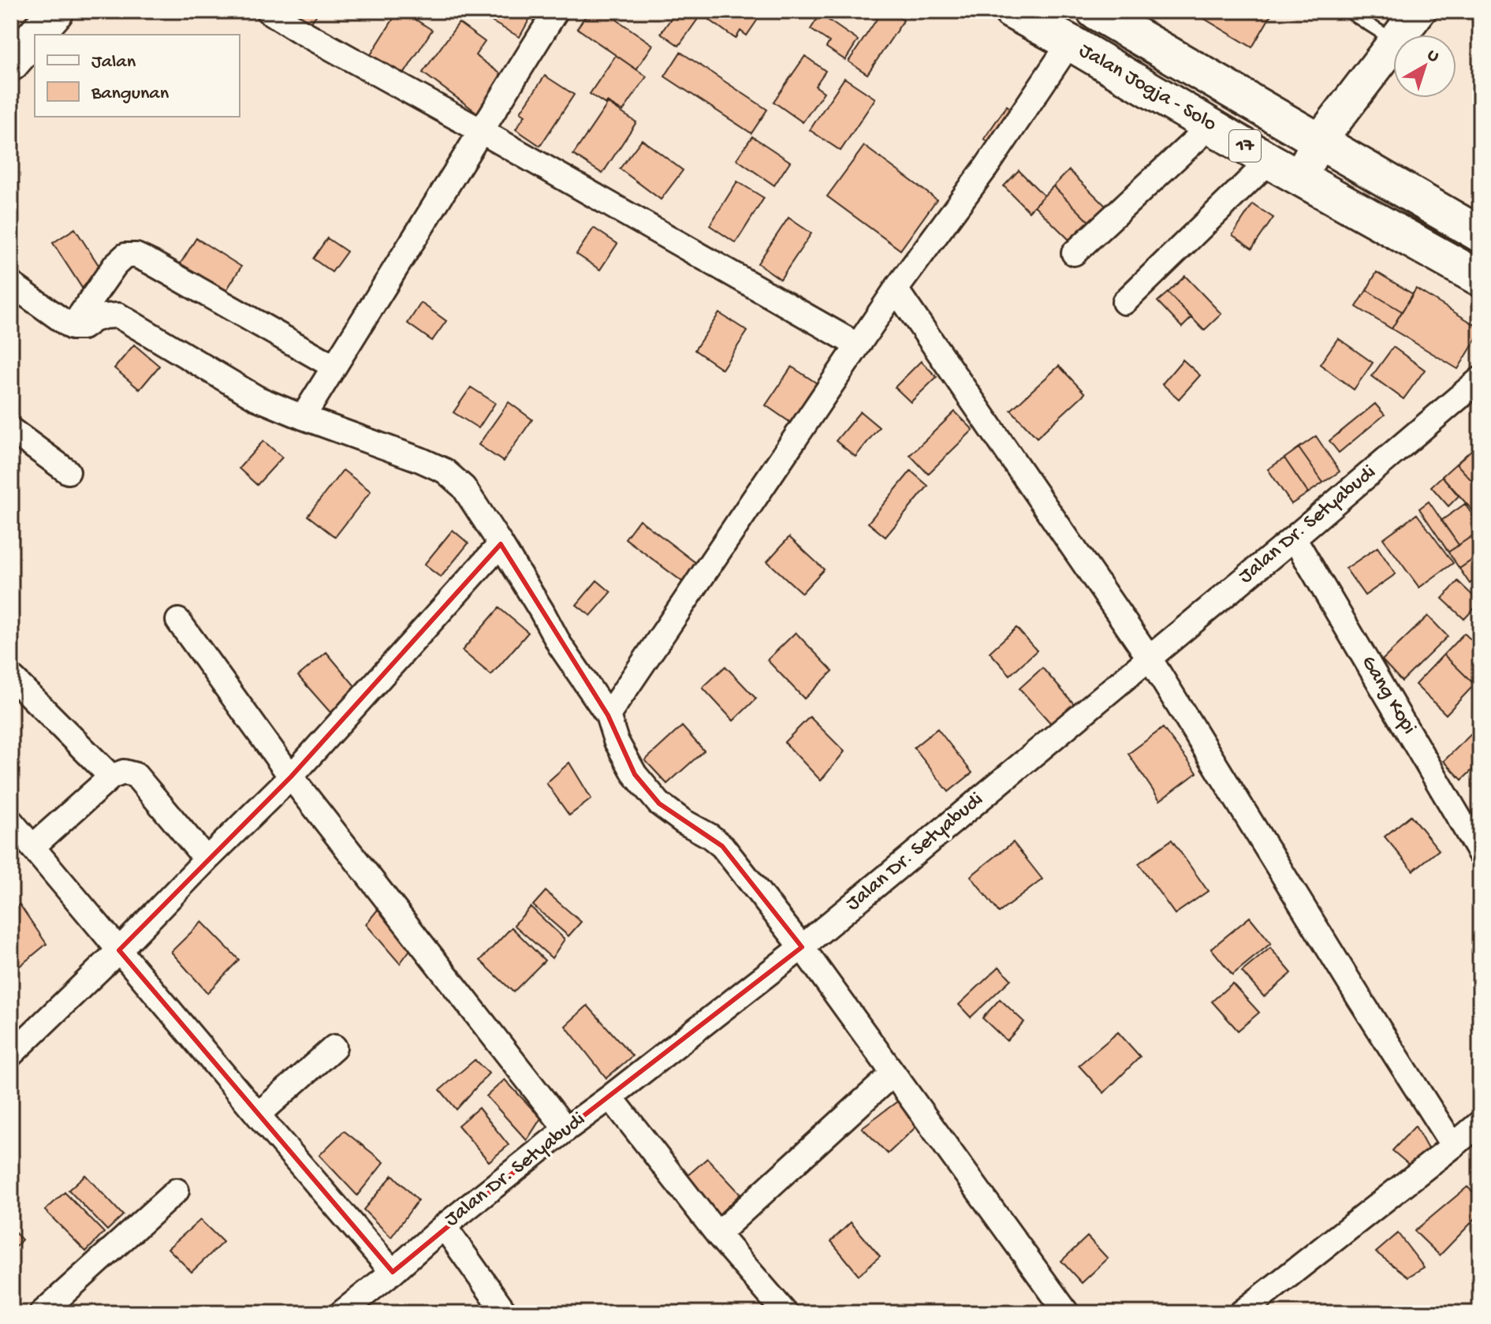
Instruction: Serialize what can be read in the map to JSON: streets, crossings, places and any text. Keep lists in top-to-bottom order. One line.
{"streets":{"highway":["Jalan Jogja - Solo","17"],"street":["Jalan Dr. Setyabudi","Gang Kopi"]},"crossings":[["Jalan Dr. Setyabudi","Gang Kopi"]],"legend":["Jalan","Bangunan"],"north":"top right"}
